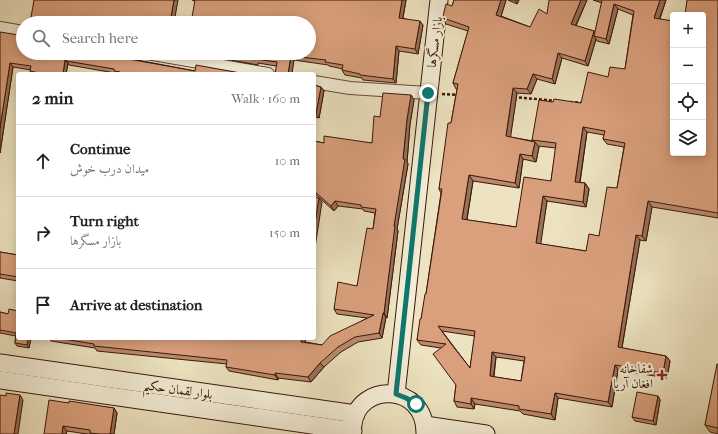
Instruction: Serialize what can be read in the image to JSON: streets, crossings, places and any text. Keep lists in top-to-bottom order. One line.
{"streets":{"street":["بازار مسگرها","بلوار لقمان حکیم"]},"places":{"health":["شفاخانه افغان آریا"]},"page":{"map_buttons":["+","−"],"search":"Search here","heading":["2 min","Walk · 160 m"],"list":[["Continue","میدان درب خوش","10 m"],["Turn right","بازار مسگرها","150 m"],"Arrive at destination"]}}
